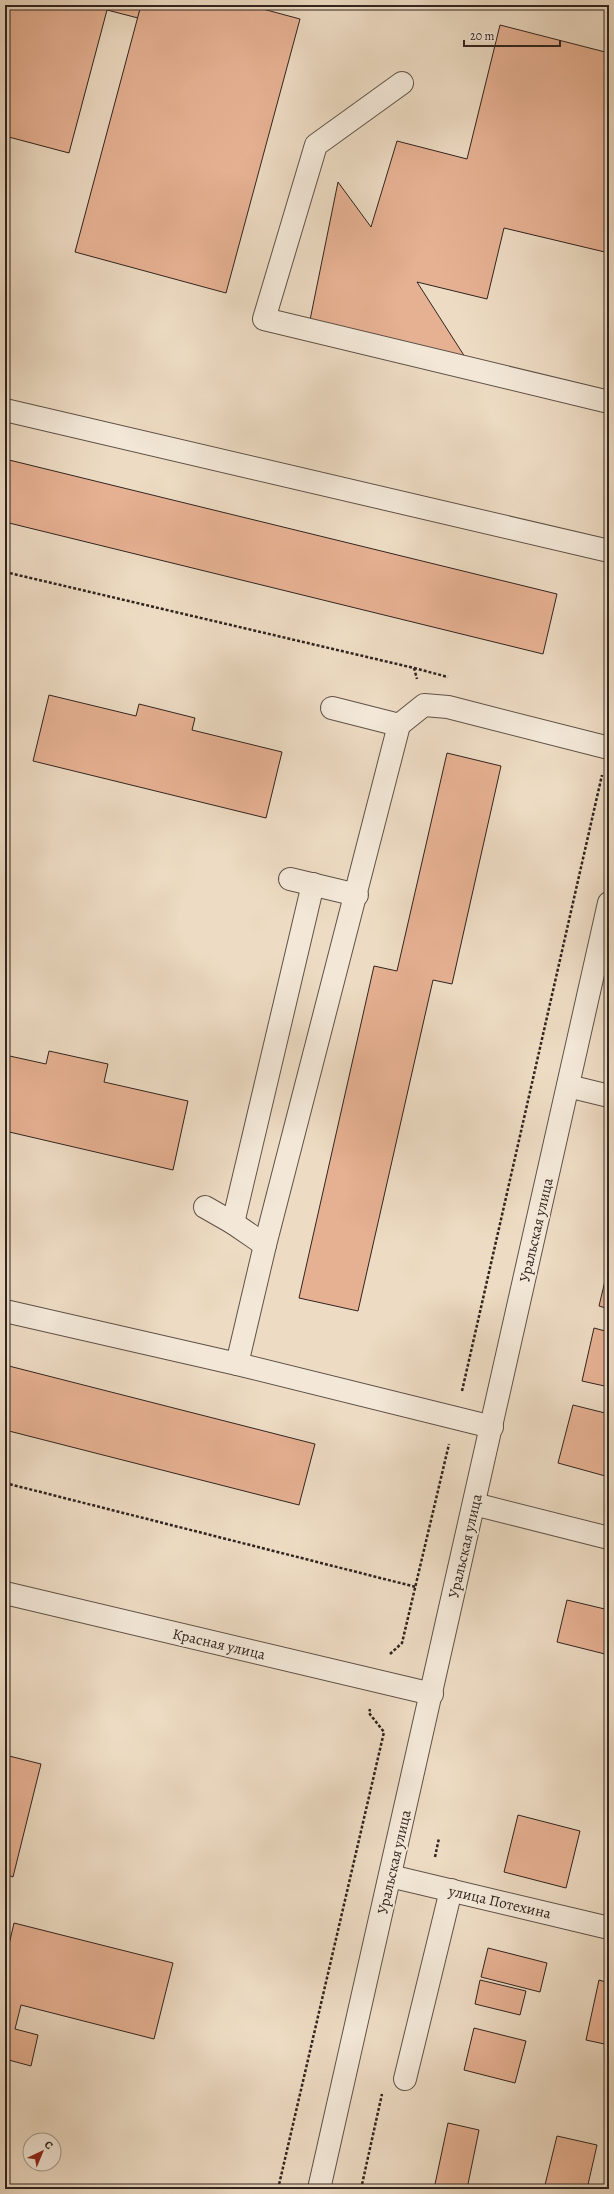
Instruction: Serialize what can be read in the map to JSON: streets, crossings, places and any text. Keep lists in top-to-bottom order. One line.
{"streets":{"street":["Уральская улица","Красная улица","улица Потехина"]},"crossings":[["Уральская улица","Красная улица"],["Уральская улица","улица Потехина"]],"scale_bar":"20 m","north":"top right"}
